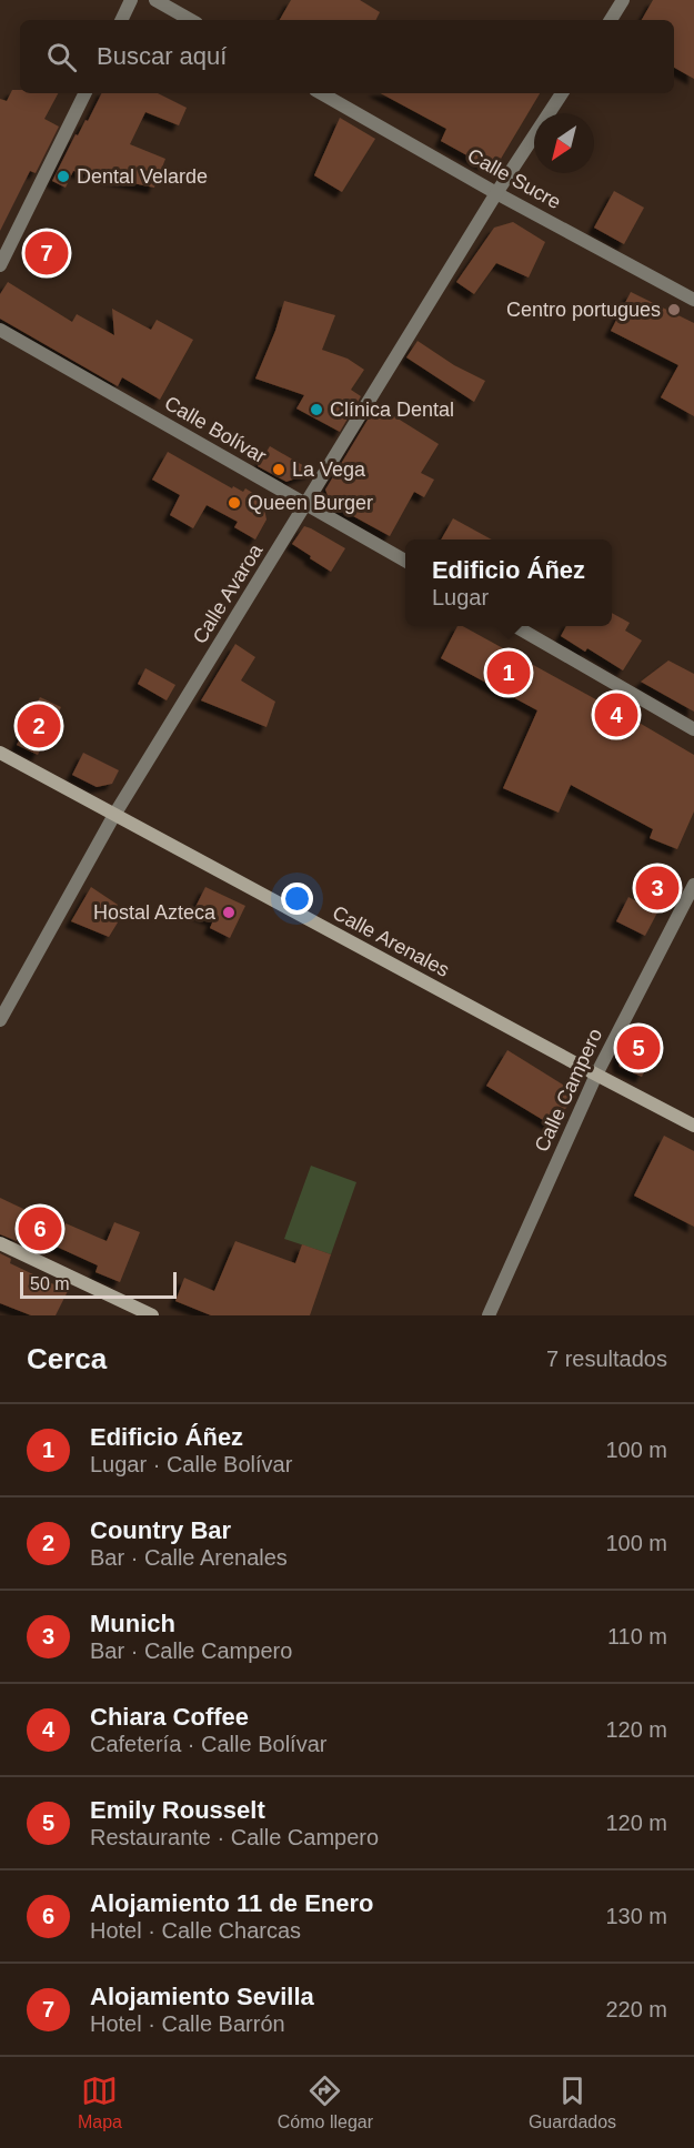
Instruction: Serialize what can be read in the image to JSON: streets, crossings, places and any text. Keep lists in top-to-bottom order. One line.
{"streets":{"street":["Calle Sucre","Calle Bolívar","Calle Avaroa","Calle Arenales","Calle Campero"]},"crossings":[["Calle Sucre","Calle Avaroa"],["Calle Bolívar","Calle Avaroa"],["Calle Avaroa","Calle Arenales"],["Calle Arenales","Calle Campero"]],"places":["Dental Velarde","Centro portugues","Clínica Dental","La Vega","Queen Burger","Hostal Azteca"],"scale_bar":"50 m","north":"bottom left","page":{"search":"Buscar aquí","pins":["7","1","4","2","3","5","6"],"popup":["Edificio Áñez","Lugar"],"scale":"50 m","heading":["Cerca","7 resultados"],"list":[{"mark":"1","name":"Edificio Áñez","note":"Lugar · Calle Bolívar","value":"100 m"},{"mark":"2","name":"Country Bar","note":"Bar · Calle Arenales","value":"100 m"},{"mark":"3","name":"Munich","note":"Bar · Calle Campero","value":"110 m"},{"mark":"4","name":"Chiara Coffee","note":"Cafetería · Calle Bolívar","value":"120 m"},{"mark":"5","name":"Emily Rousselt","note":"Restaurante · Calle Campero","value":"120 m"},{"mark":"6","name":"Alojamiento 11 de Enero","note":"Hotel · Calle Charcas","value":"130 m"},{"mark":"7","name":"Alojamiento Sevilla","note":"Hotel · Calle Barrón","value":"220 m"}],"nav":["Mapa","Cómo llegar","Guardados"]}}
